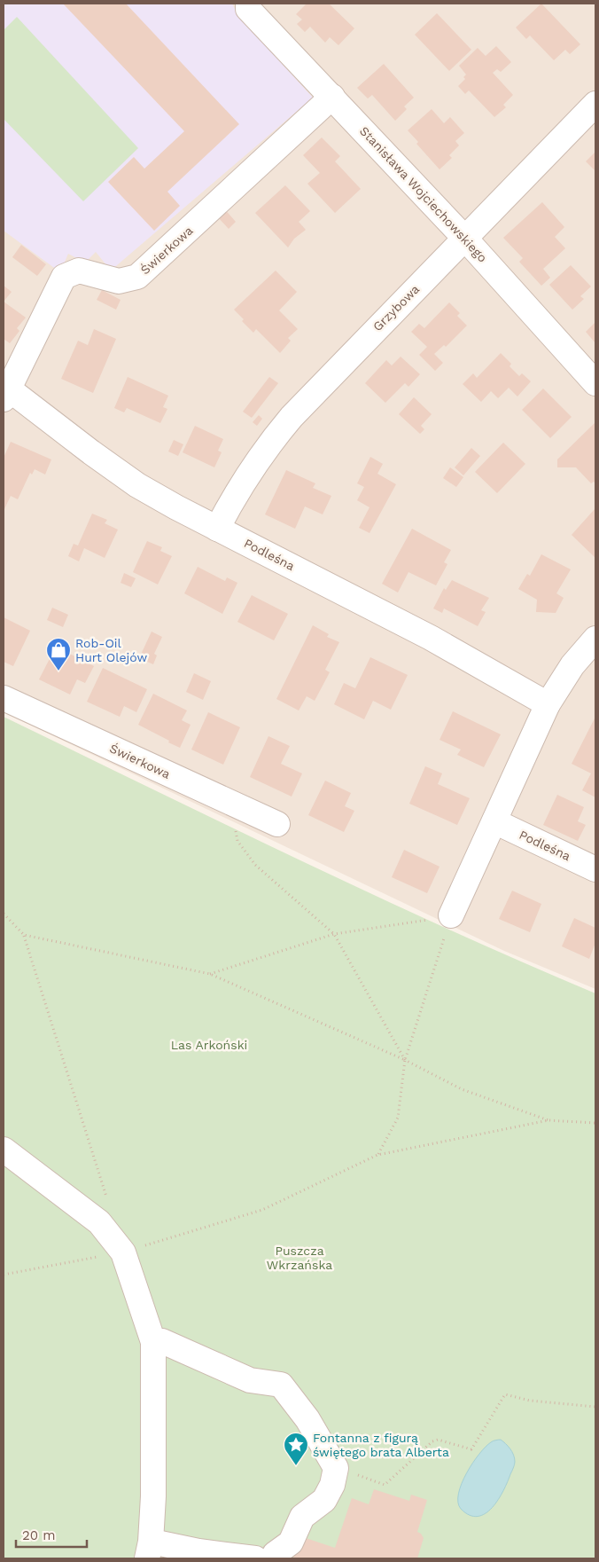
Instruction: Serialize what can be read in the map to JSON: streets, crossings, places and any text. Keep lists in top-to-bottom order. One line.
{"streets":{"street":["Stanisława Wojciechowskiego","Świerkowa","Grzybowa","Podleśna"]},"crossings":[["Stanisława Wojciechowskiego","Świerkowa"],["Stanisława Wojciechowskiego","Grzybowa"],["Świerkowa","Podleśna"],["Grzybowa","Podleśna"]],"parks":["Las Arkoński","Puszcza Wkrzańska"],"places":{"shop":["Rob-Oil Hurt Olejów"],"place":["Fontanna z figurą świętego brata Alberta"]},"scale_bar":"20 m"}
